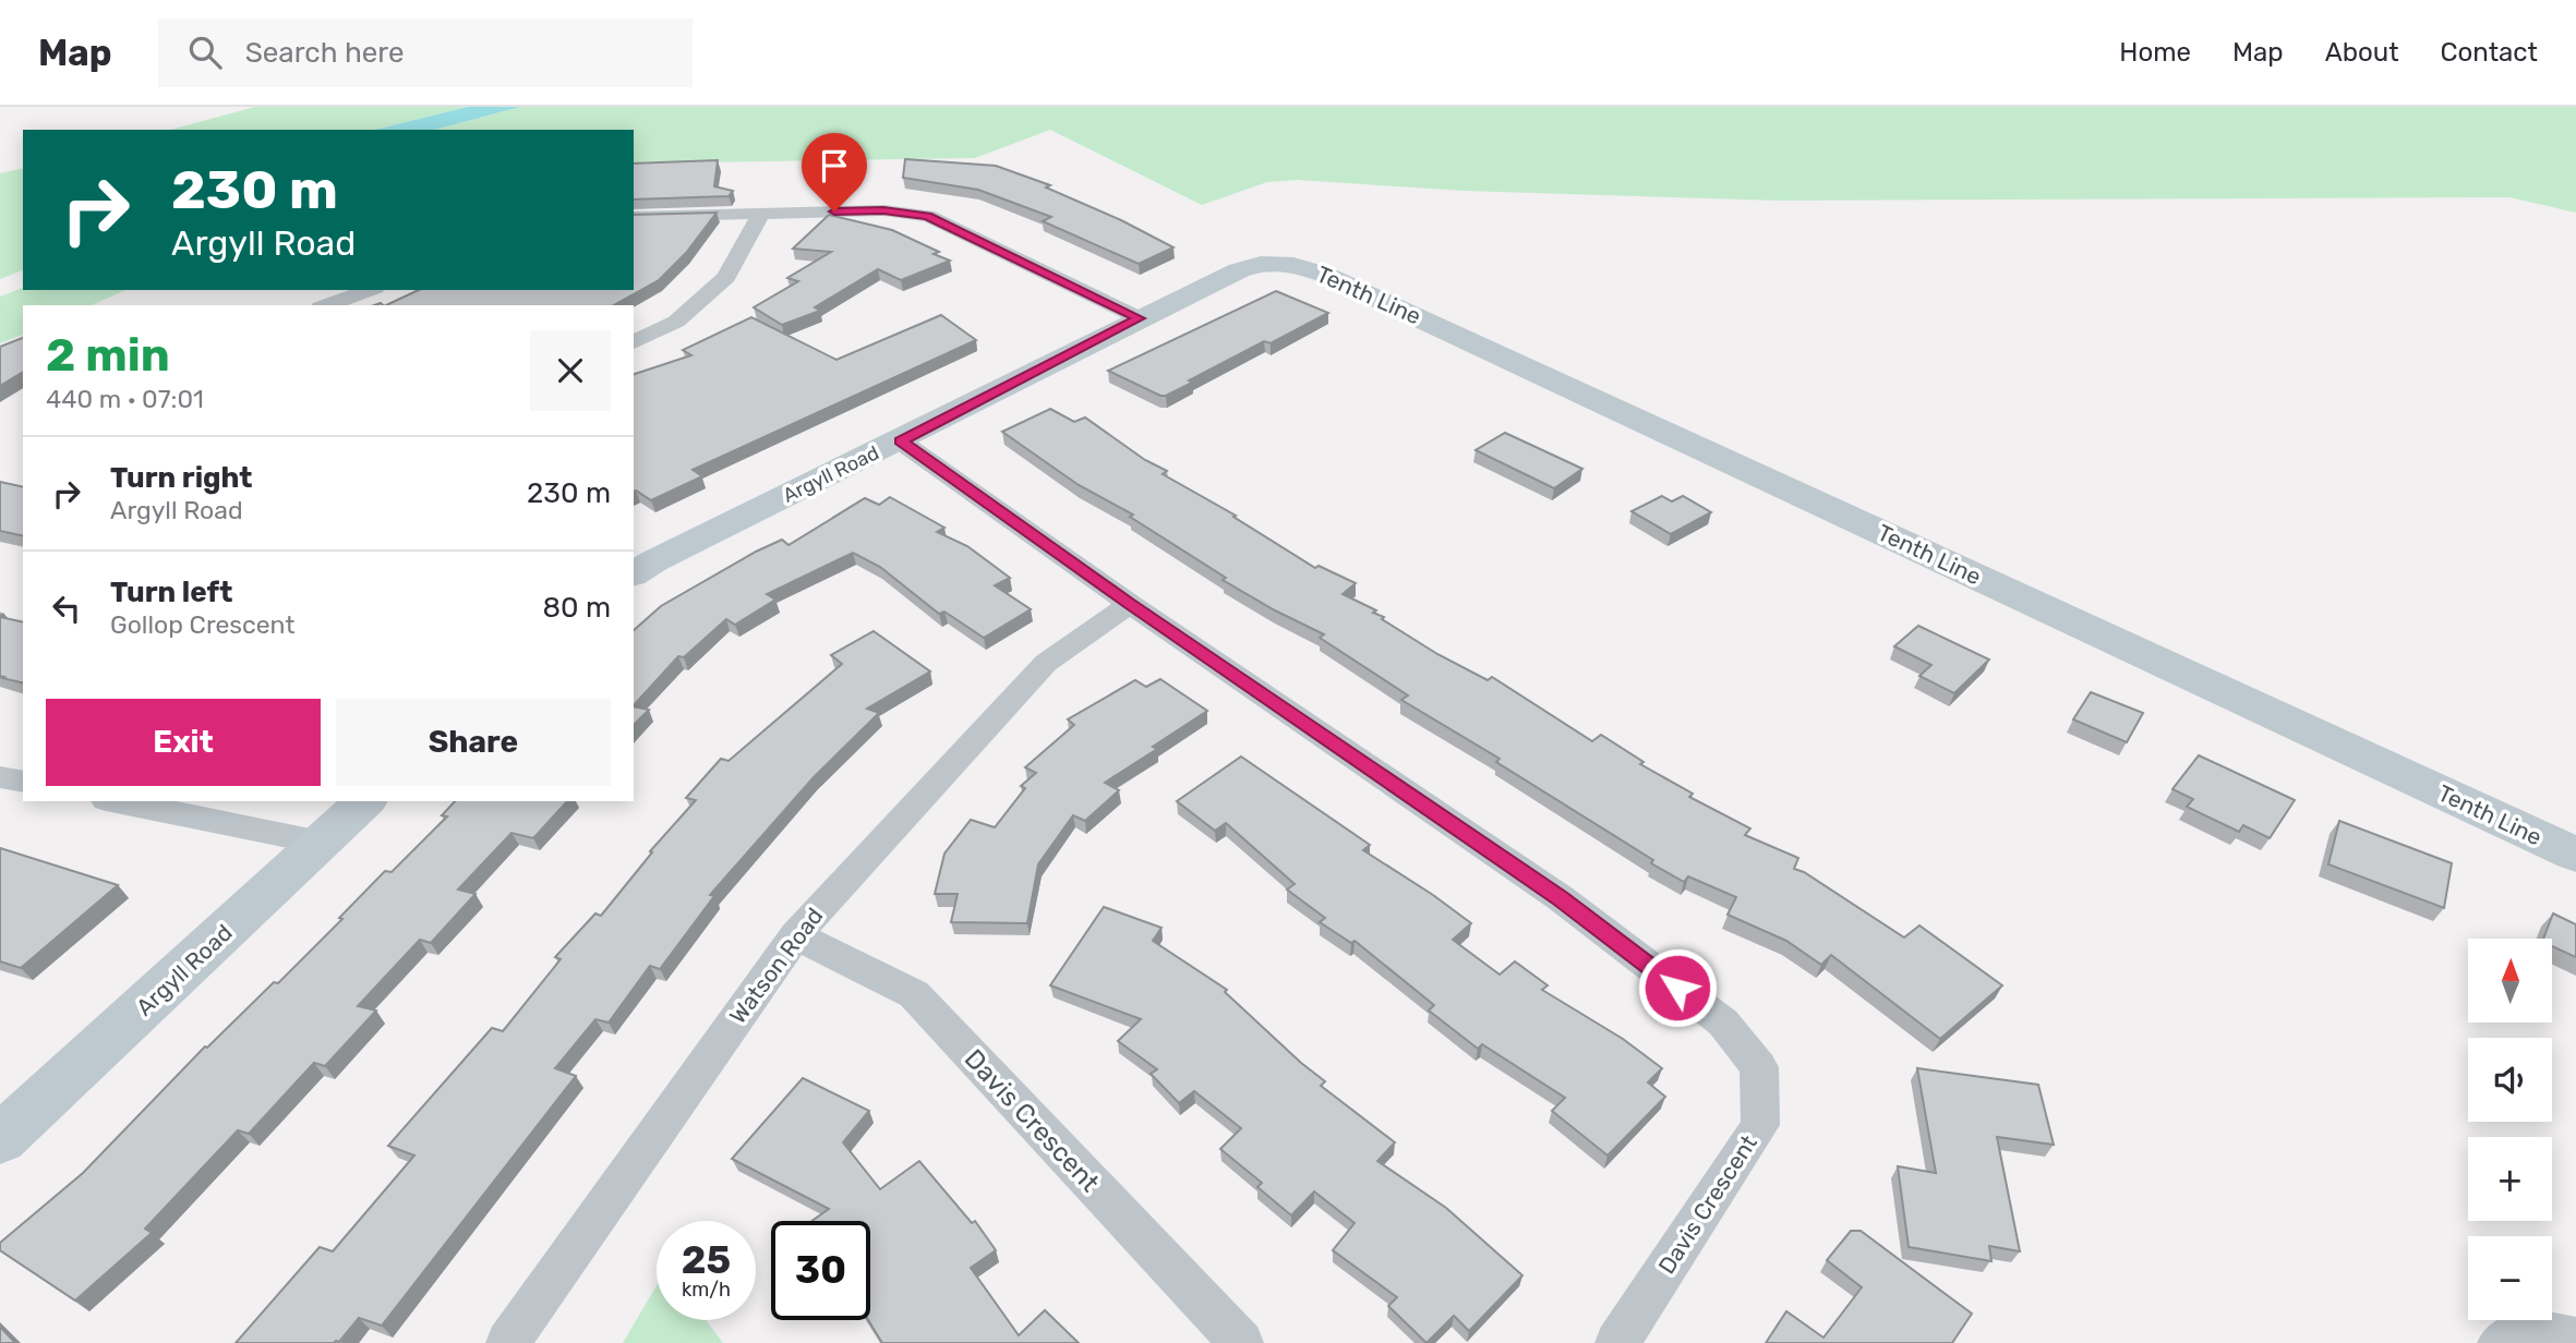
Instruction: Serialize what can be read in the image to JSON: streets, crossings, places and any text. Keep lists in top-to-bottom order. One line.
{"streets":{"street":["Tenth Line","Argyll Road","Watson Road","Davis Crescent"]},"crossings":[["Tenth Line","Argyll Road"],["Argyll Road","Davis Crescent"],["Watson Road","Davis Crescent"]],"north":"top","page":{"header":"Map","search":"Search here","nav":["Home","Map","About","Contact"],"turn":["230 m","Argyll Road"],"heading":["2 min","440 m · 07:01"],"list":[{"name":"Turn right","note":"Argyll Road","value":"230 m"},{"name":"Turn left","note":"Gollop Crescent","value":"80 m"}],"buttons":["Exit","Share"],"map_buttons":["+","−"],"speed":"25 km/h","limit":"30"}}
